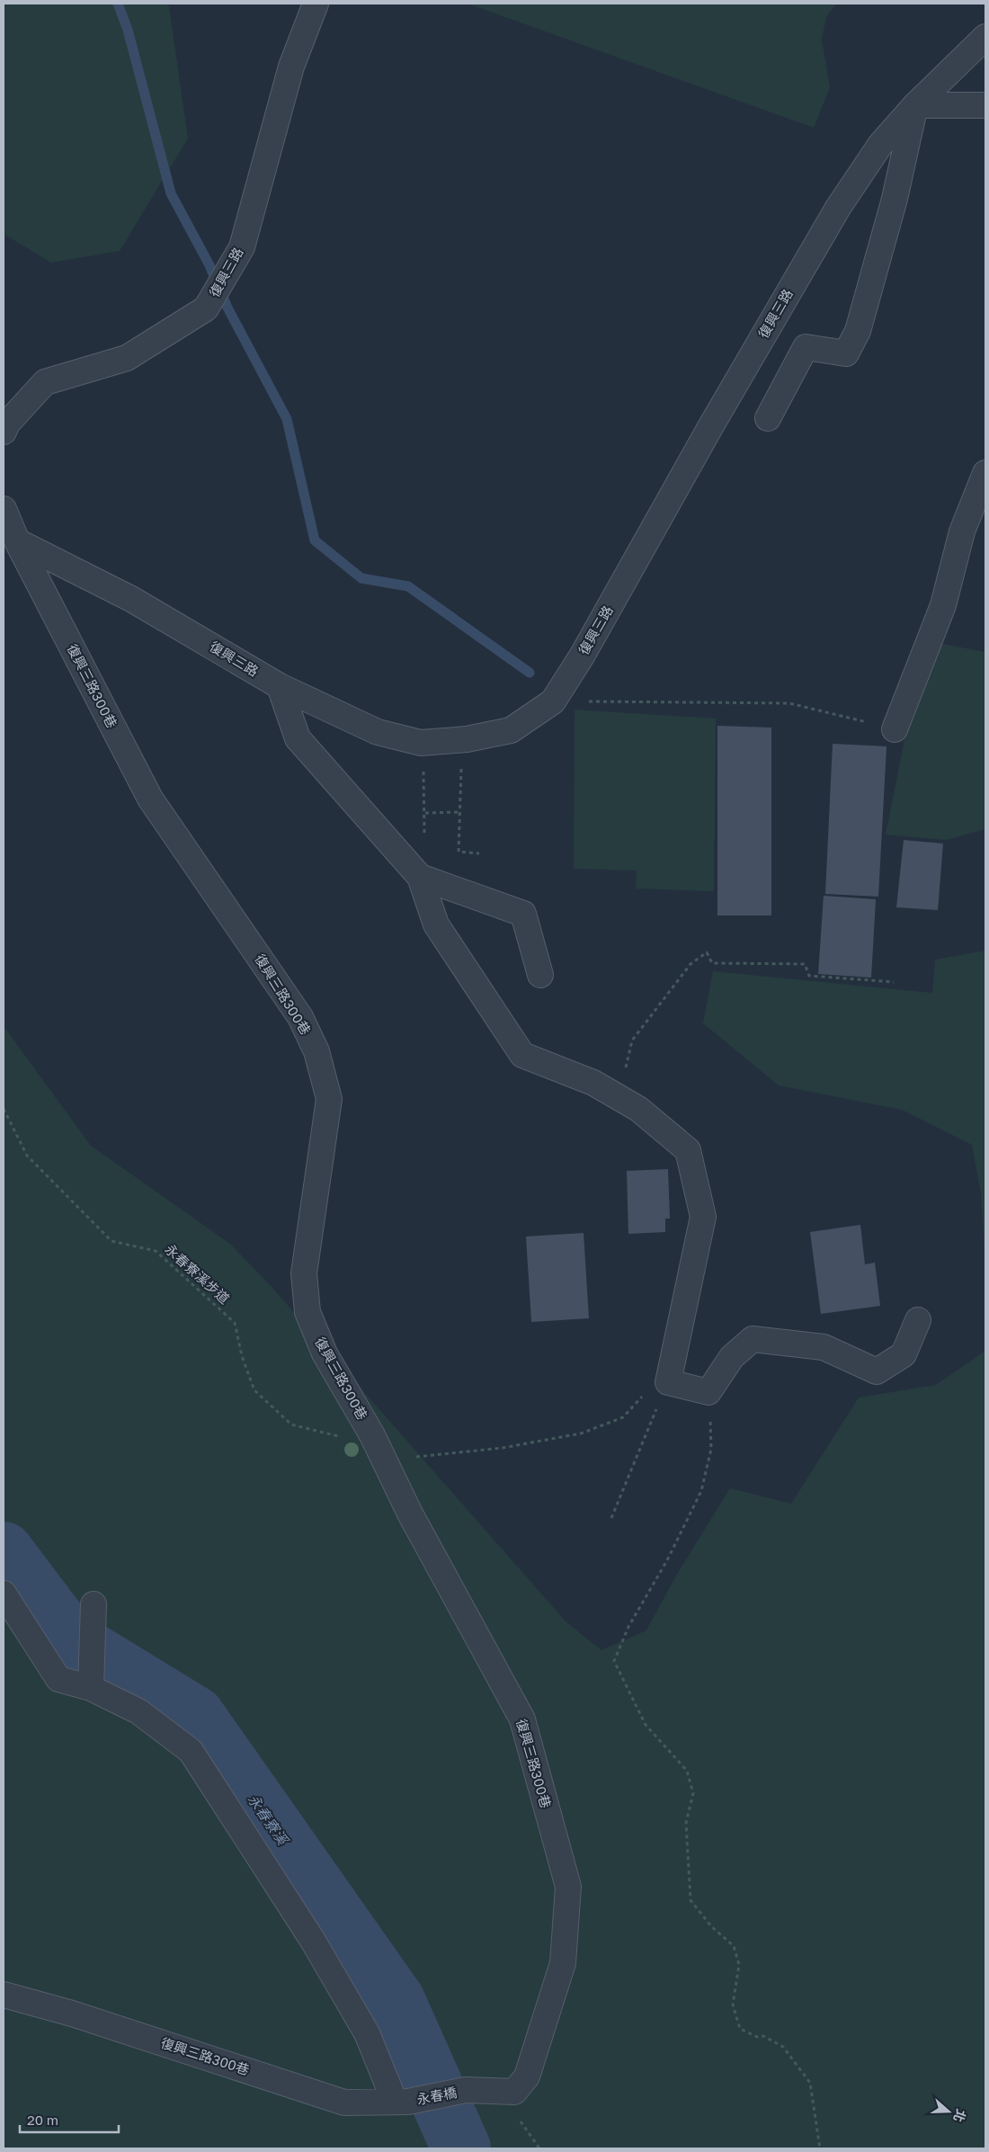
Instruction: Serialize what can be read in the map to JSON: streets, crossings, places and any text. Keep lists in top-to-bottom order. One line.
{"streets":{"street":["復興三路","復興三路300巷","永春橋"],"path":["永春寮溪步道"]},"crossings":[["復興三路","復興三路300巷"],["復興三路300巷","永春寮溪步道"],["復興三路300巷","永春橋"]],"water":["永春寮溪"],"scale_bar":"20 m","north":"right"}
